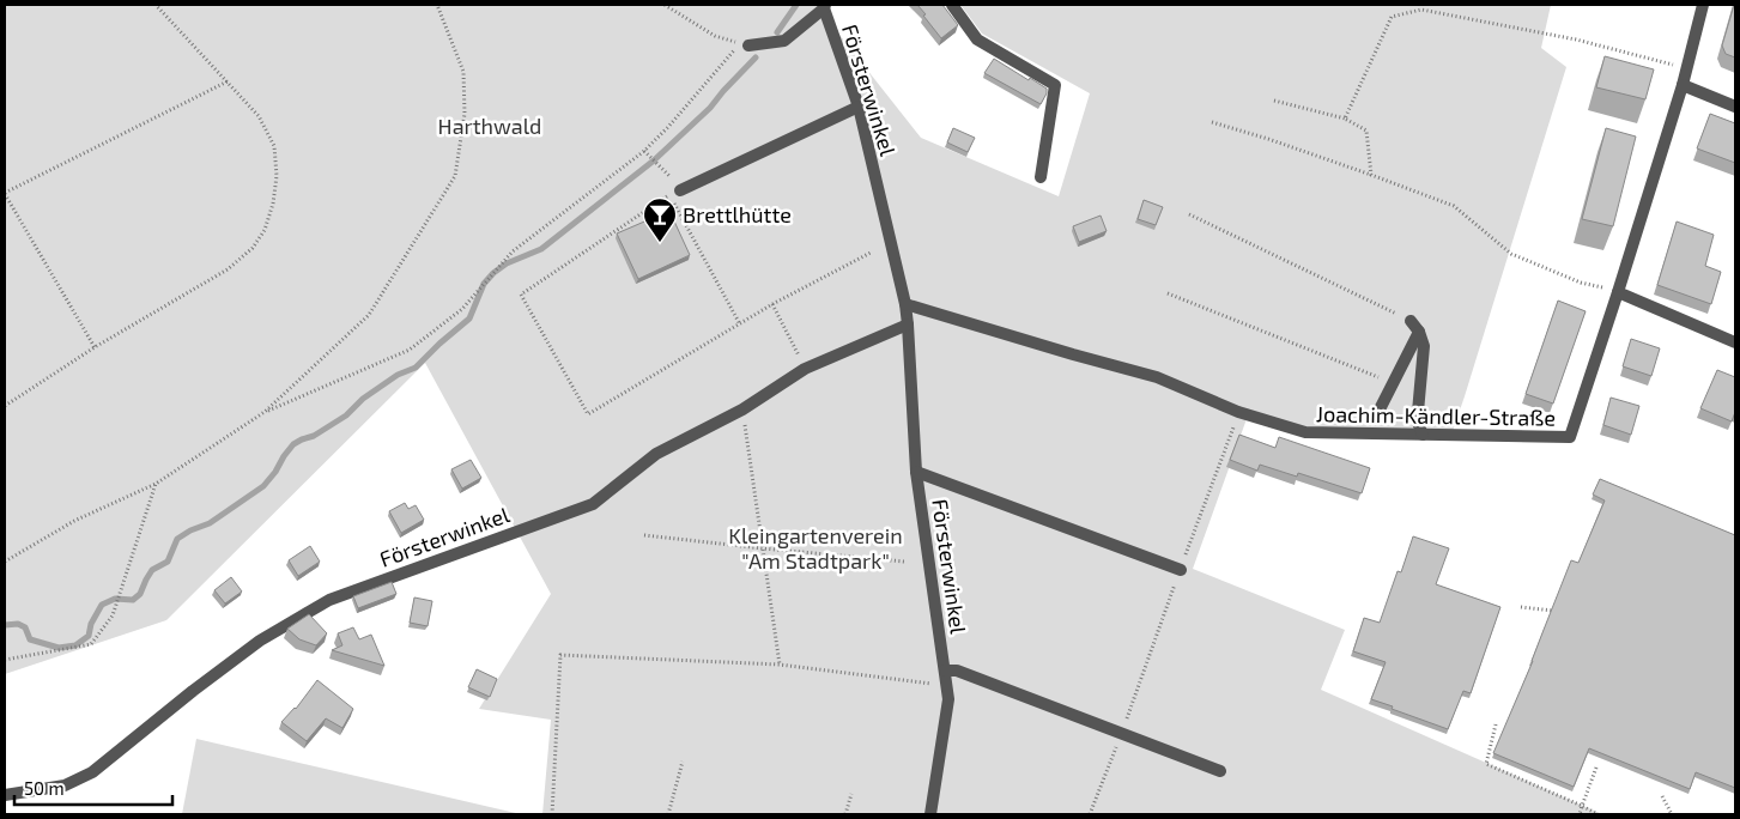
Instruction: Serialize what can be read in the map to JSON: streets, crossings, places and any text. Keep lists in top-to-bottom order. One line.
{"streets":{"street":["Försterwinkel","Joachim-Kändler-Straße"]},"crossings":[["Försterwinkel","Joachim-Kändler-Straße"]],"parks":["Harthwald","Kleingartenverein \"Am Stadtpark\""],"places":{"bar":["Brettlhütte"]},"scale_bar":"50 m"}
